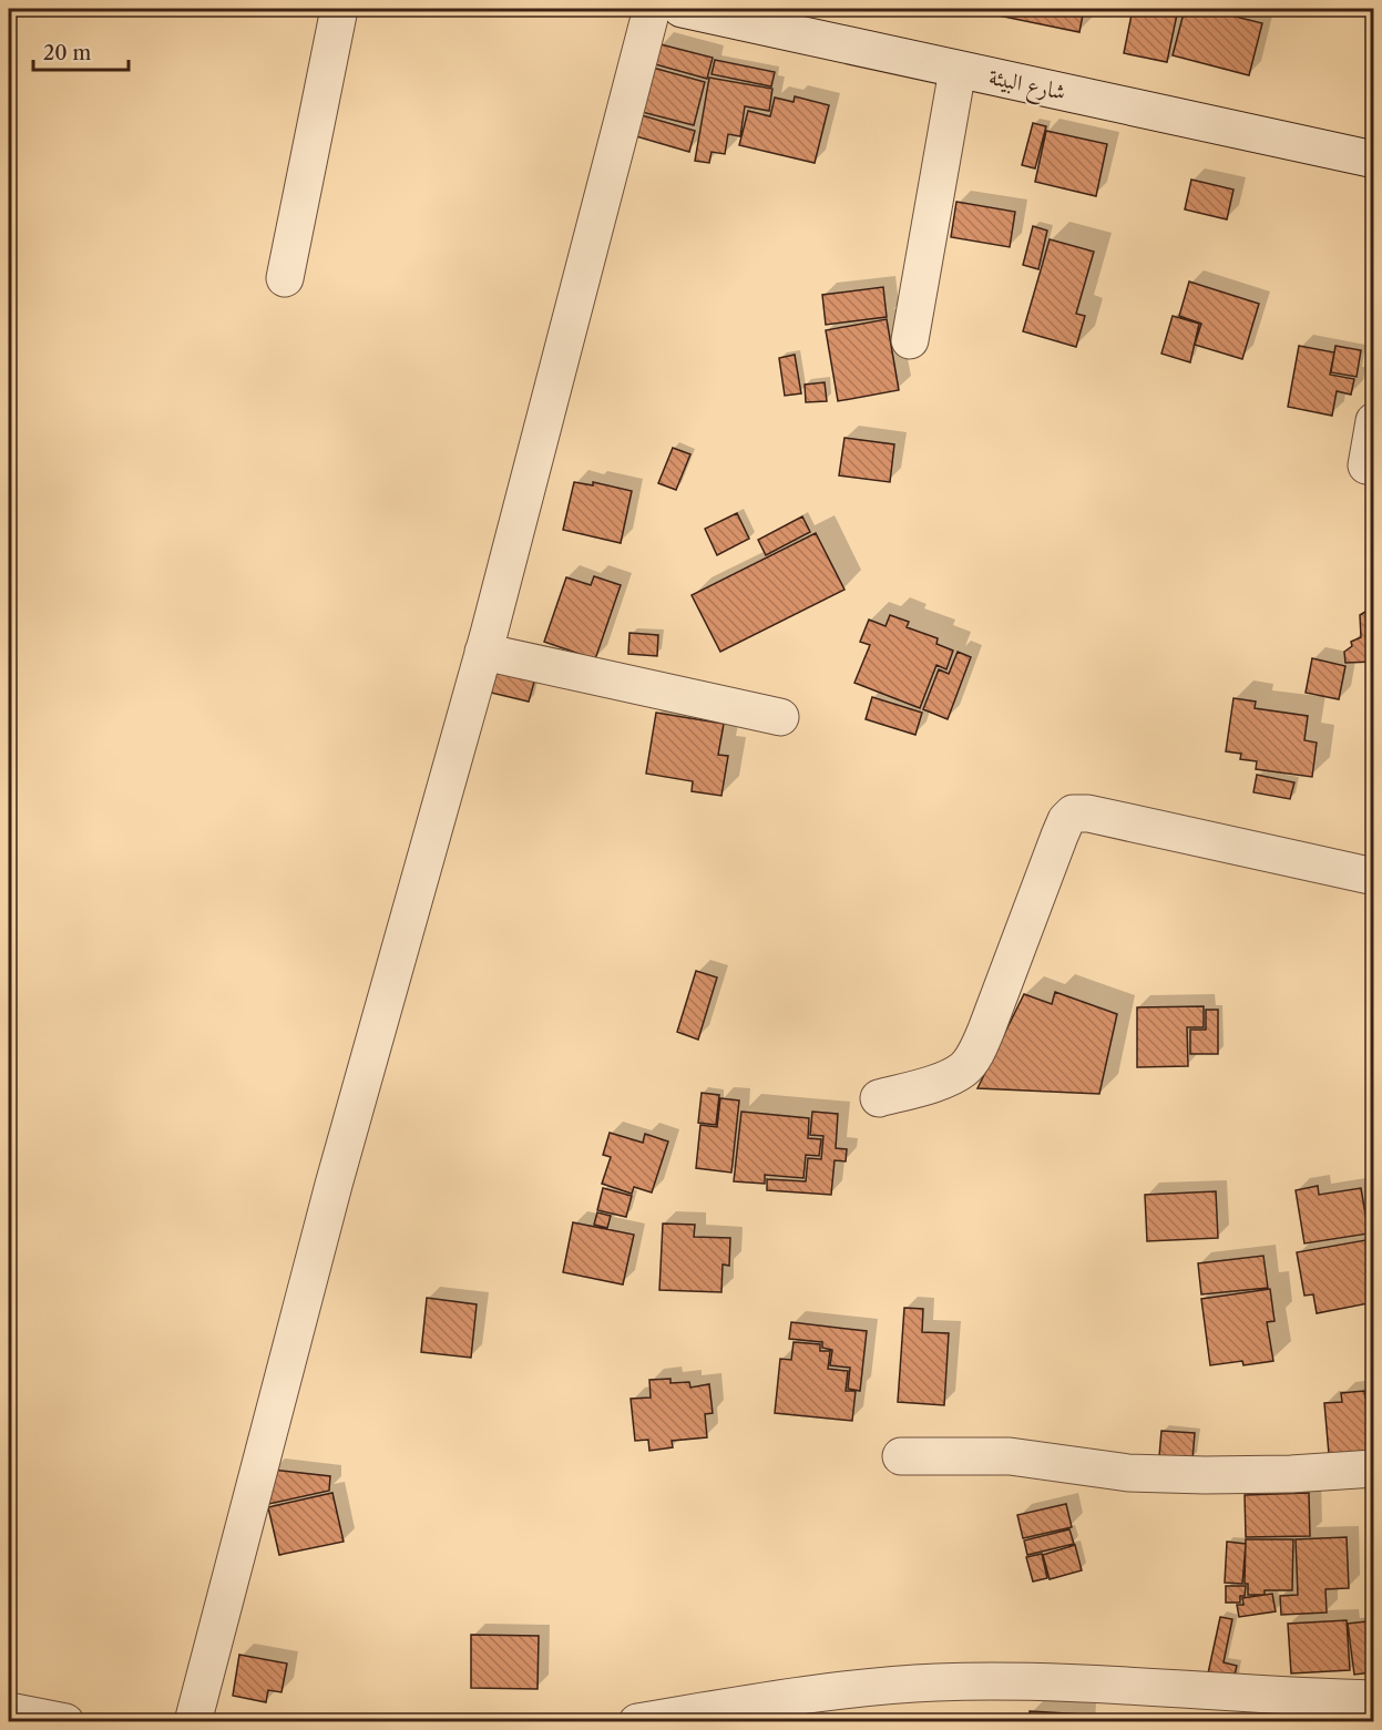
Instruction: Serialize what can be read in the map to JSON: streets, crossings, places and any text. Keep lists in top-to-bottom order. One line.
{"streets":{"street":["شارع البيئة"]},"scale_bar":"20 m"}
